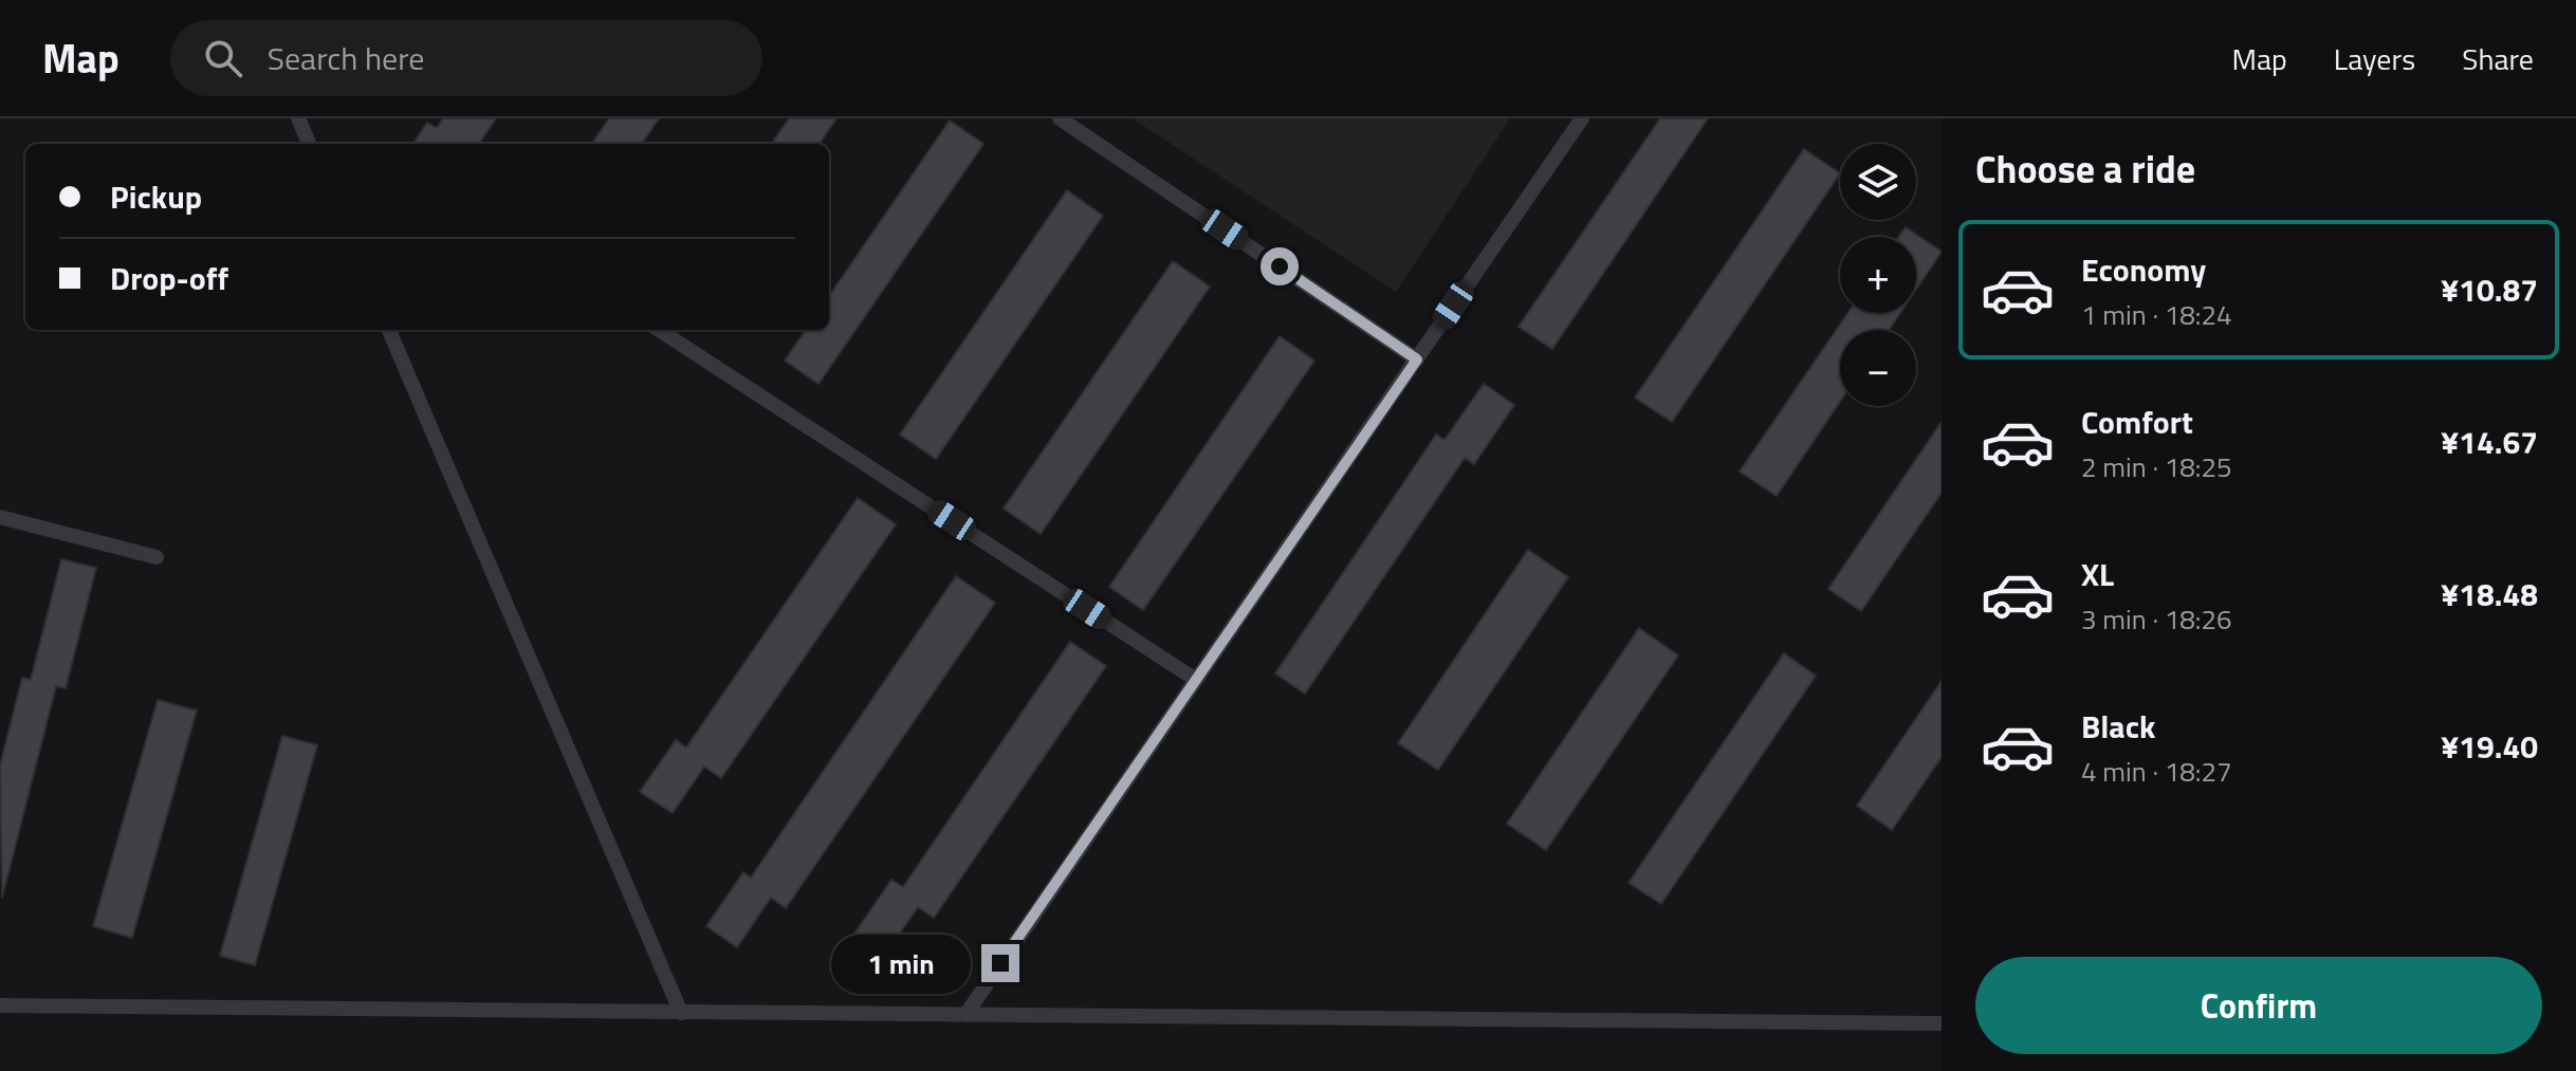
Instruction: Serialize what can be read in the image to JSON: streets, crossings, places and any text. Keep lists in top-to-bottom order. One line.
{"page":{"header":"Map","search":"Search here","nav":["Map","Layers","Share"],"heading":"Choose a ride","map_buttons":["+","−"],"banner":["Pickup","Drop-off"],"list":[{"name":"Economy","note":"1 min · 18:24","value":"¥10.87"},{"name":"Comfort","note":"2 min · 18:25","value":"¥14.67"},{"name":"XL","note":"3 min · 18:26","value":"¥18.48"},{"name":"Black","note":"4 min · 18:27","value":"¥19.40"}],"bubble":"1 min","buttons":"Confirm"}}
